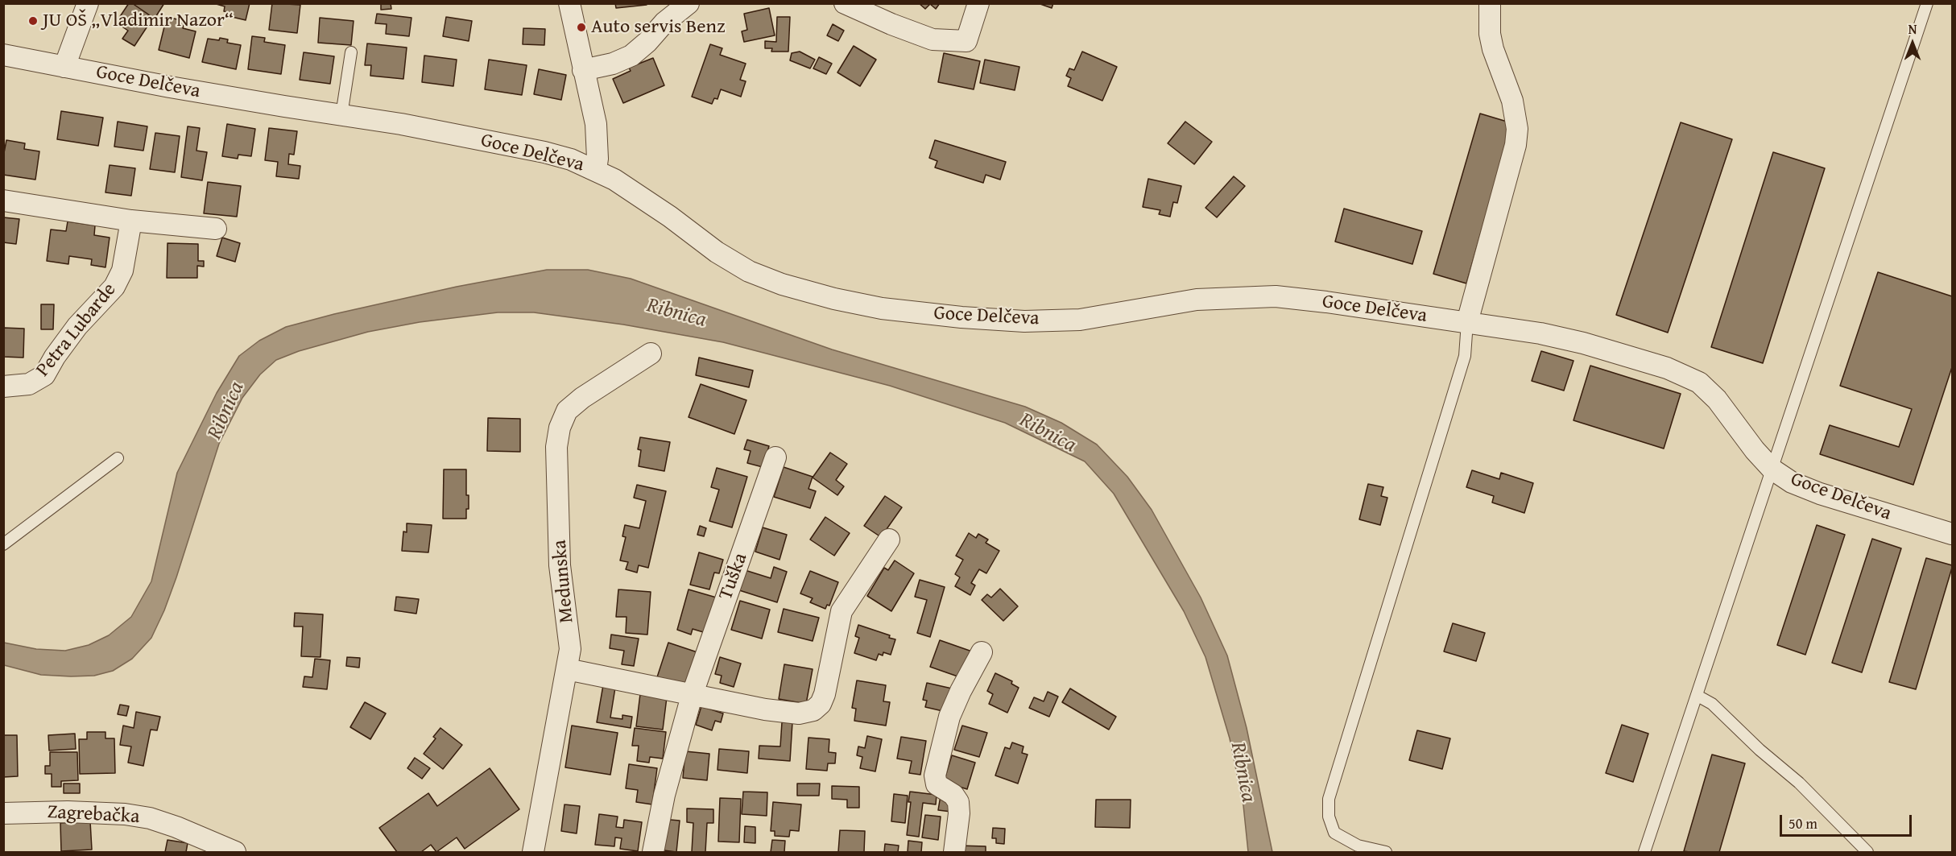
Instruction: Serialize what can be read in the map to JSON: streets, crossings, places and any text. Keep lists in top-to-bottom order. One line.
{"streets":{"street":["Goce Delčeva","Petra Lubarde","Tuška","Medunska","Zagrebačka"]},"water":["Ribnica"],"places":["JU OŠ „Vladimir Nazor“","Auto servis Benz"],"scale_bar":"50 m","north":"top"}
